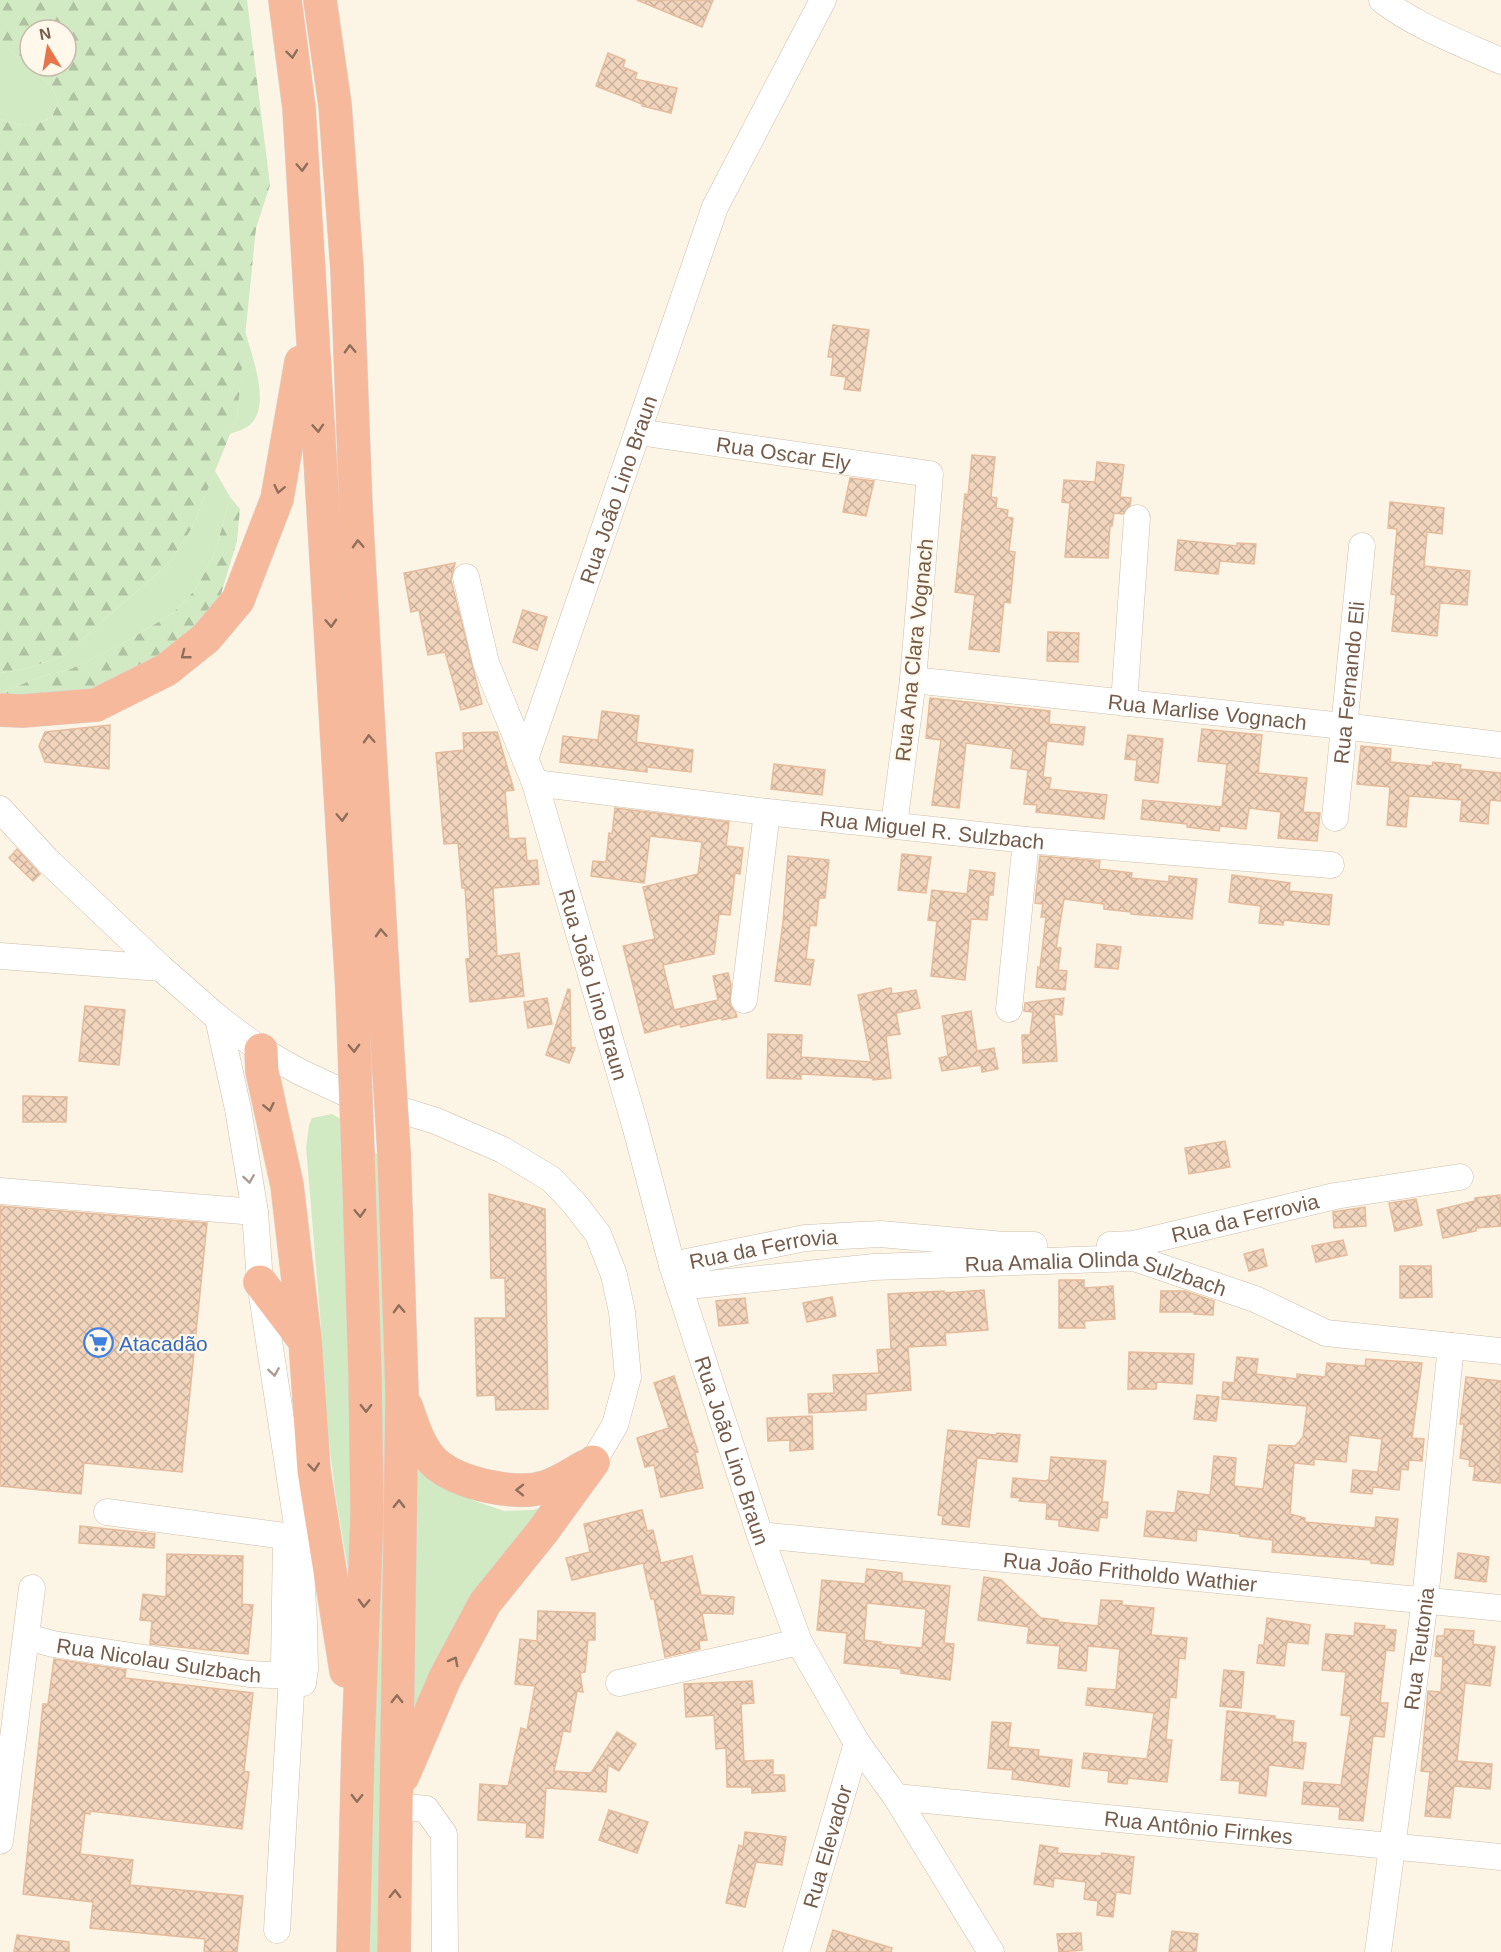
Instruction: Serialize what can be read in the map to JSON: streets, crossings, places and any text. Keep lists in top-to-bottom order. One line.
{"streets":{"street":["Rua Oscar Ely","Rua João Lino Braun","Rua Ana Clara Vognach","Rua Fernando Eli","Rua Marlise Vognach","Rua Miguel R. Sulzbach","Rua da Ferrovia","Rua Amalia Olinda Sulzbach","Rua João Fritholdo Wathier","Rua Teutonia","Rua Nicolau Sulzbach","Rua Antônio Firnkes","Rua Elevador"]},"crossings":[["Rua Oscar Ely","Rua João Lino Braun"],["Rua Oscar Ely","Rua Ana Clara Vognach"],["Rua João Lino Braun","Rua Miguel R. Sulzbach"],["Rua João Lino Braun","Rua da Ferrovia"],["Rua João Lino Braun","Rua Amalia Olinda Sulzbach"],["Rua João Lino Braun","Rua João Fritholdo Wathier"],["Rua João Lino Braun","Rua Antônio Firnkes"],["Rua João Lino Braun","Rua Elevador"],["Rua Ana Clara Vognach","Rua Marlise Vognach"],["Rua Ana Clara Vognach","Rua Miguel R. Sulzbach"],["Rua Fernando Eli","Rua Marlise Vognach"],["Rua da Ferrovia","Rua Amalia Olinda Sulzbach"],["Rua Amalia Olinda Sulzbach","Rua Teutonia"],["Rua João Fritholdo Wathier","Rua Teutonia"],["Rua Teutonia","Rua Antônio Firnkes"]],"places":{"supermarket":["Atacadão"]},"north":"top"}
